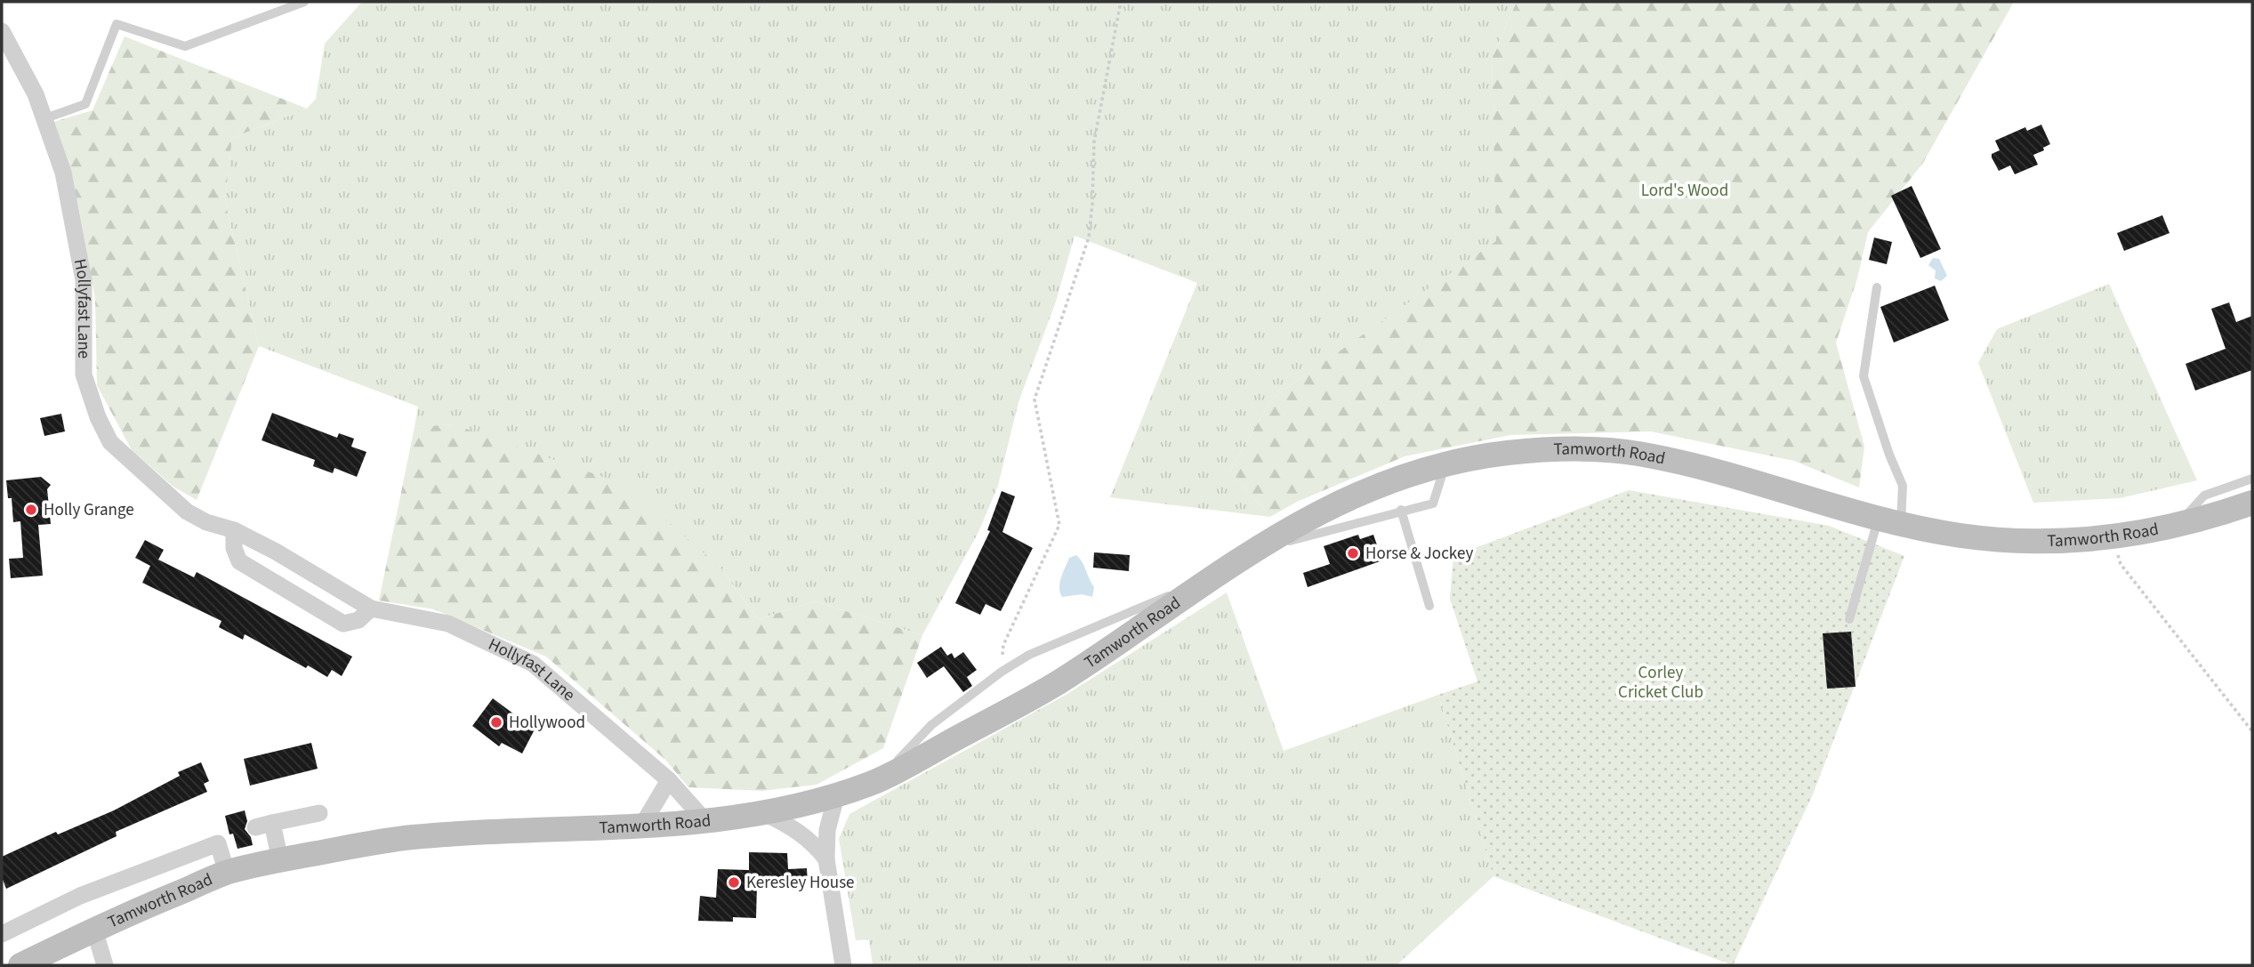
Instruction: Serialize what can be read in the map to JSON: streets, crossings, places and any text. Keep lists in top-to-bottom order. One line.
{"streets":{"main road":["Tamworth Road"],"street":["Hollyfast Lane"]},"crossings":[["Hollyfast Lane","Tamworth Road"]],"parks":["Lord's Wood","Corley Cricket Club"],"places":["Holly Grange","Horse & Jockey","Hollywood","Keresley House"]}
